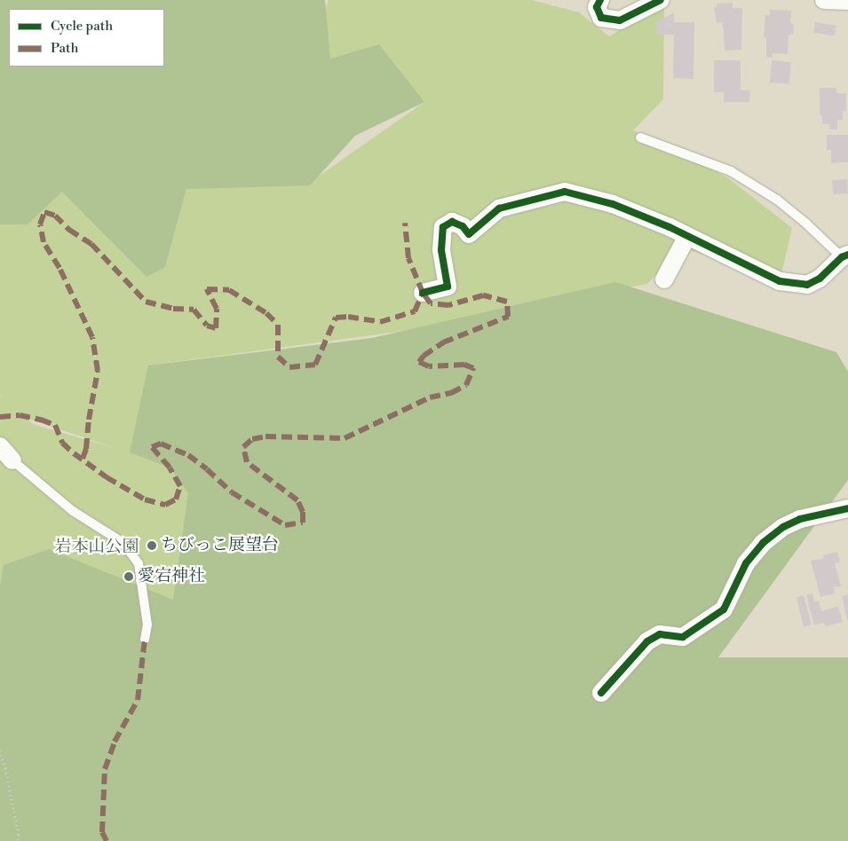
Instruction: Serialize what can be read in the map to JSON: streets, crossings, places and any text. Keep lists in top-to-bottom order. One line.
{"parks":["岩本山公園"],"places":["ちびっこ展望台","愛宕神社"],"legend":["Cycle path","Path"]}
